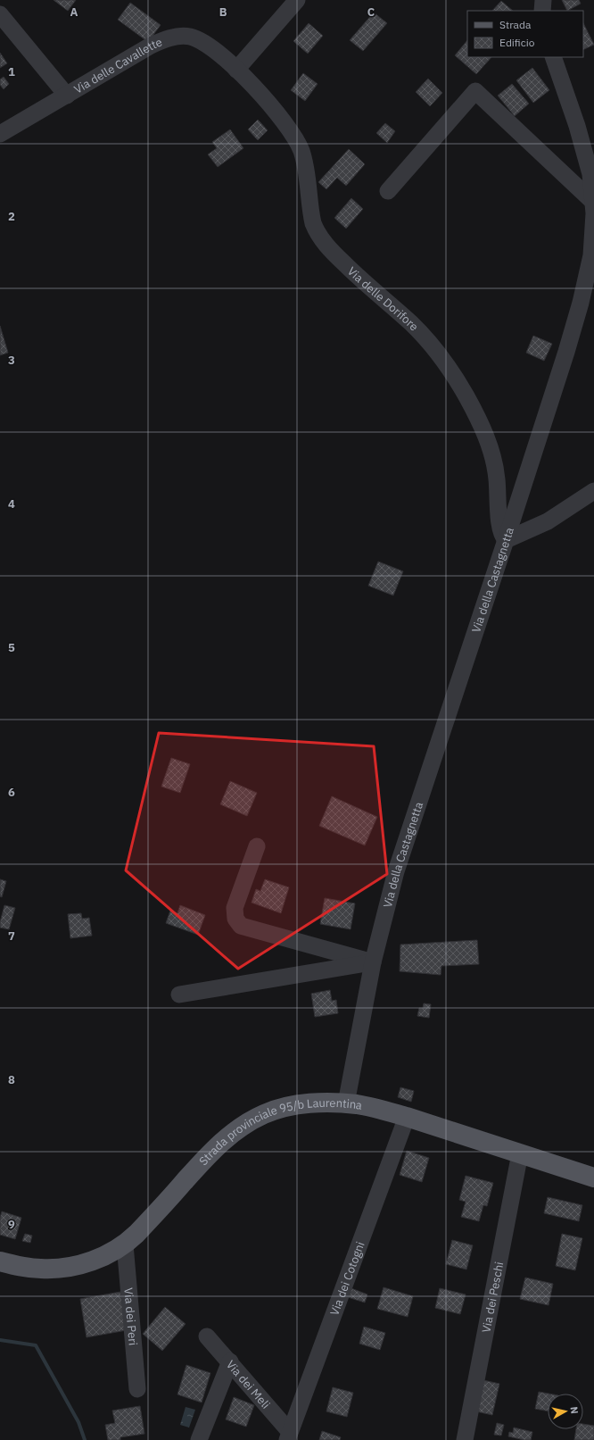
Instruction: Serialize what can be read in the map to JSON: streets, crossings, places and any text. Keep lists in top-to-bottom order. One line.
{"streets":{"main road":["Strada provinciale 95/b Laurentina"],"street":["Via delle Cavallette","Via delle Dorifore","Via della Castagnetta","Via dei Cotogni","Via dei Peschi","Via dei Peri","Via dei Meli"]},"crossings":[["Via delle Cavallette","Via delle Dorifore"],["Via delle Dorifore","Via della Castagnetta"],["Via della Castagnetta","Strada provinciale 95/b Laurentina"],["Strada provinciale 95/b Laurentina","Via dei Cotogni"],["Strada provinciale 95/b Laurentina","Via dei Peschi"],["Strada provinciale 95/b Laurentina","Via dei Peri"],["Via dei Cotogni","Via dei Meli"]],"legend":["Strada","Edificio"],"north":"right","grid":{"columns":["A","B","C"],"rows":["1","2","3","4","5","6","7","8","9"]}}
